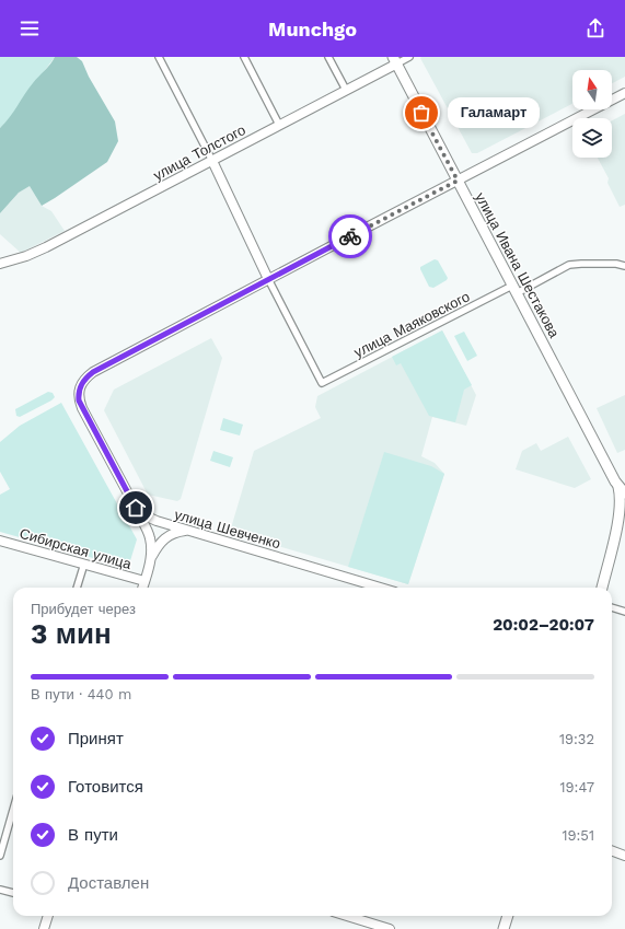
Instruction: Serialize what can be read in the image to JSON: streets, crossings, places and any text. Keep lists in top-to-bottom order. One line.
{"streets":{"main road":["улица Толстого","улица Ивана Шестакова","улица Шевченко","Сибирская улица"],"street":["улица Маяковского"]},"crossings":[["улица Толстого","улица Ивана Шестакова"],["улица Ивана Шестакова","улица Маяковского"],["улица Маяковского","улица Шевченко"]],"places":["Галамарт"],"north":"top","page":{"header":"Munchgo","bubble":"Галамарт","heading":["3 мин","Прибудет через","20:02–20:07"],"bar":"В пути · 440 m","list":[["Принят","19:32"],["Готовится","19:47"],["В пути","19:51"],"Доставлен"]}}
